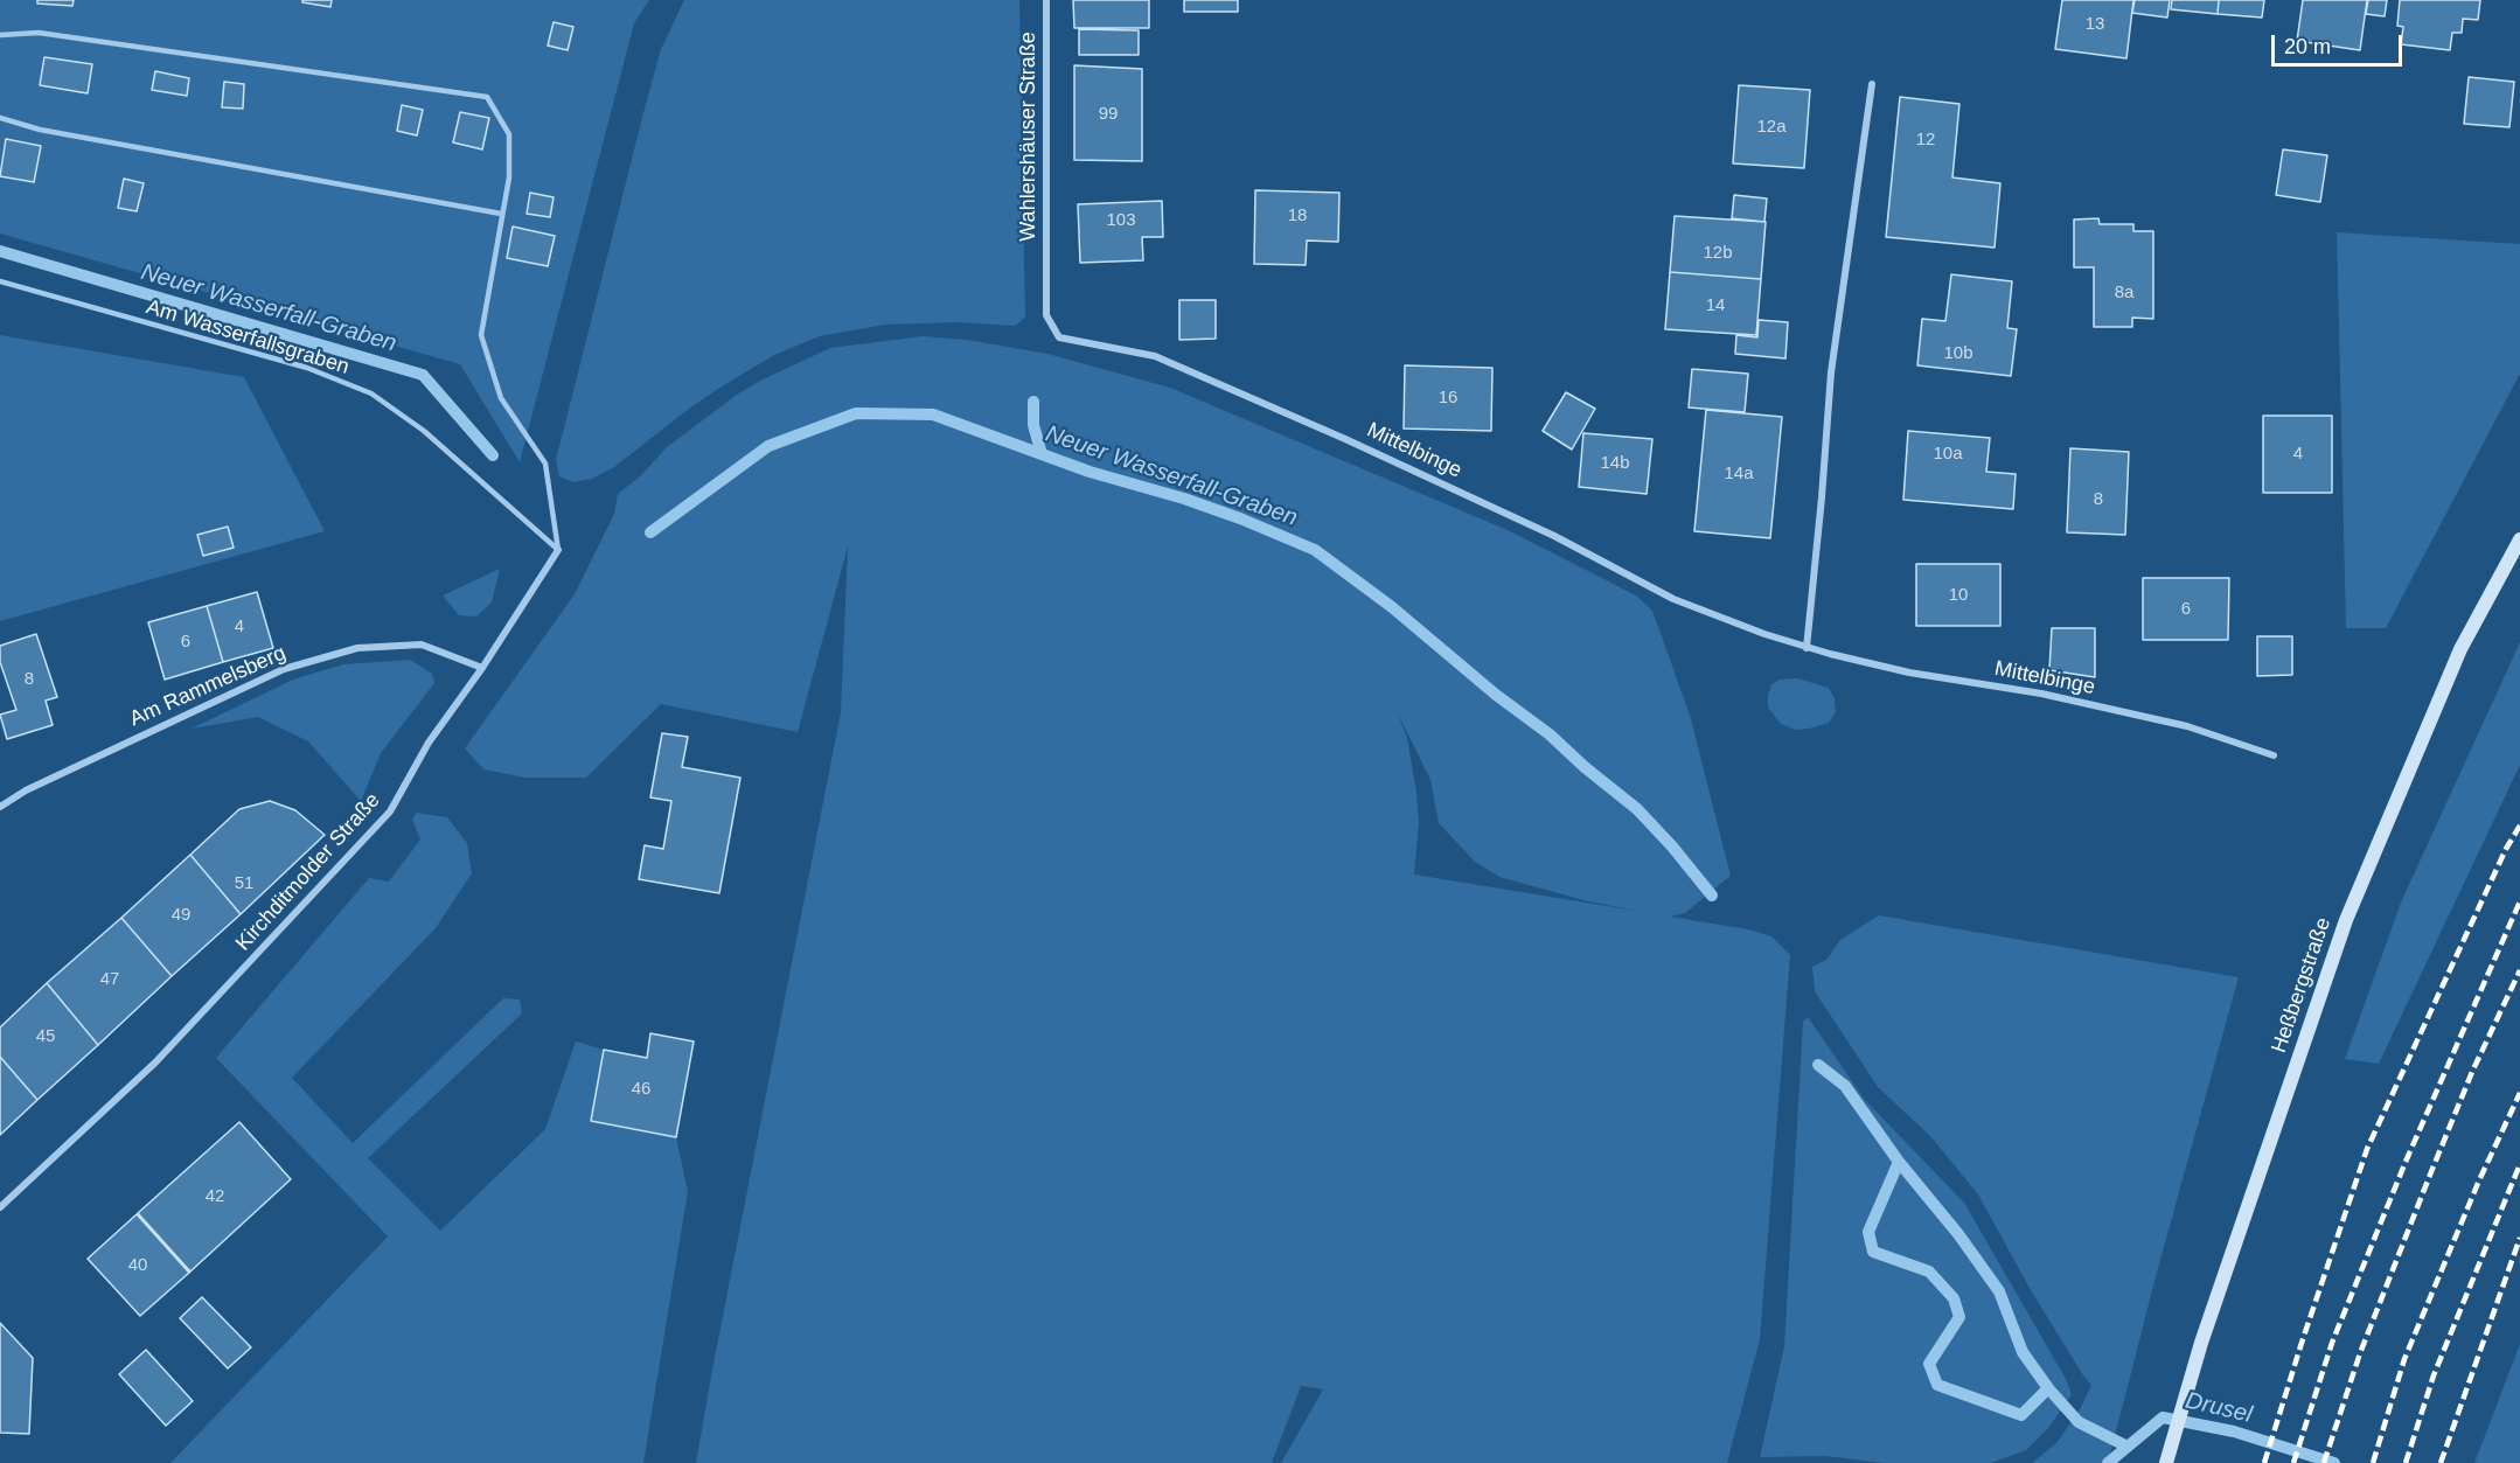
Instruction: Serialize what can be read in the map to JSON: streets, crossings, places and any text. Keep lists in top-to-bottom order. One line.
{"streets":{"main road":["Heßbergstraße"],"street":["Wahlershäuser Straße","Mittelbinge","Am Rammelsberg","Kirchditmolder Straße"],"lane":["Am Wasserfallsgraben"]},"crossings":[["Wahlershäuser Straße","Mittelbinge"],["Am Wasserfallsgraben","Kirchditmolder Straße"],["Am Rammelsberg","Kirchditmolder Straße"]],"water":["Neuer Wasserfall-Graben","Drusel"],"house_numbers":["13","99","12a","12","18","103","12b","8a","14","10b","16","10a","4","14b","14a","8","10","6","4","6","8","51","49","47","45","46","42","40"],"scale_bar":"20 m"}
